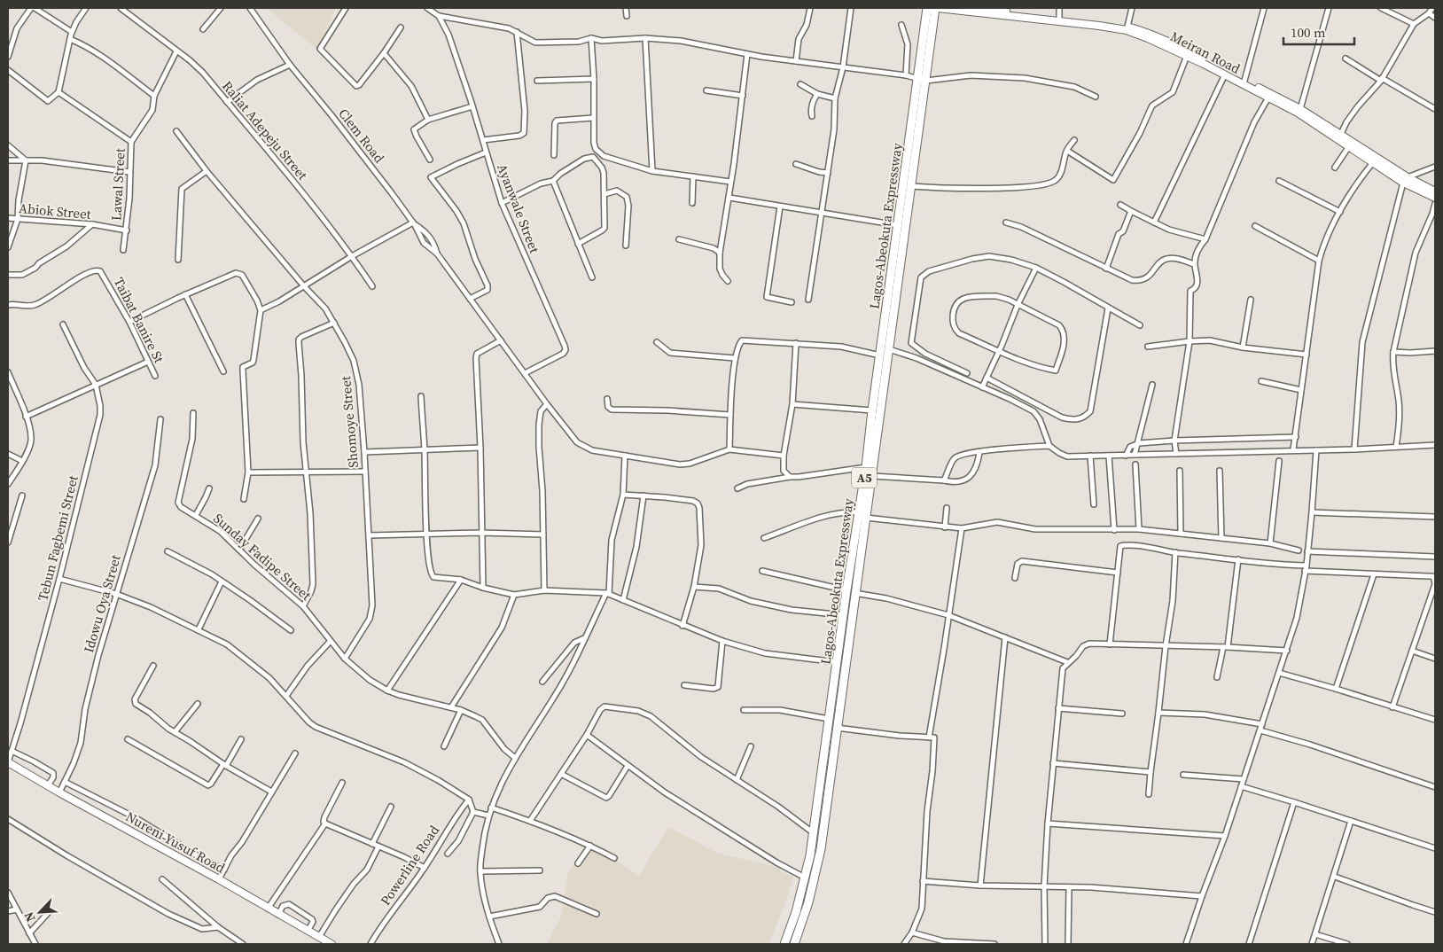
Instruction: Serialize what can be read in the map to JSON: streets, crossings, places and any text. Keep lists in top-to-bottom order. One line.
{"streets":{"highway":["Lagos-Abeokuta Expressway","A5"],"main road":["Meiran Road","Nureni Yusuf Road"],"street":["Raliat Adepeju Street","Clem Road","Lawal Street","Ayanwale Street","Abiok Street","Taibat Banire St","Shomoye Street","Tebun Fagbemi Street","Sunday Fadipe Street","Idowu Oya Street","Powerline Road"]},"crossings":[["Meiran Road","Lagos-Abeokuta Expressway"],["Raliat Adepeju Street","Lawal Street"],["Clem Road","Ayanwale Street"],["Lawal Street","Abiok Street"],["Shomoye Street","Sunday Fadipe Street"],["Tebun Fagbemi Street","Nureni Yusuf Road"],["Idowu Oya Street","Nureni Yusuf Road"]],"scale_bar":"100 m","north":"bottom left"}
